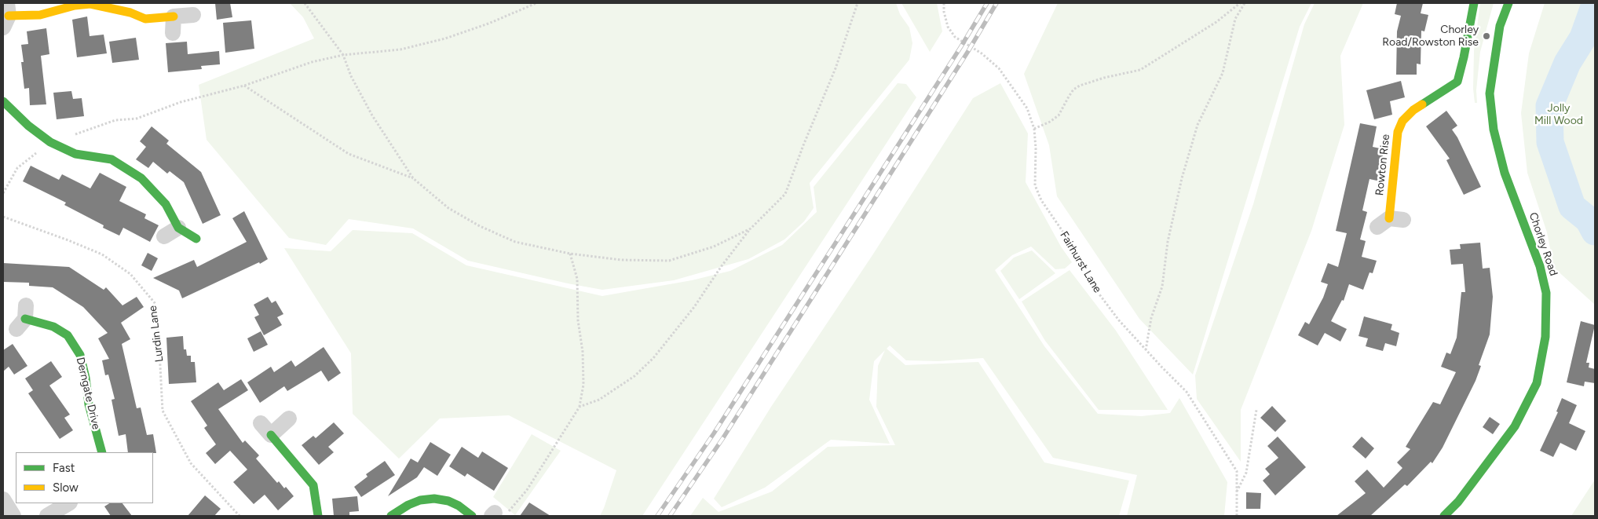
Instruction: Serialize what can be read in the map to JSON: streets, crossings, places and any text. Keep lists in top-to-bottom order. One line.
{"streets":{"street":["Rowton Rise","Chorley Road","Derngate Drive"],"path":["Fairhurst Lane","Lurdin Lane"]},"parks":["Jolly Mill Wood"],"places":["Chorley Road/Rowston Rise"],"legend":["Fast","Slow"]}
